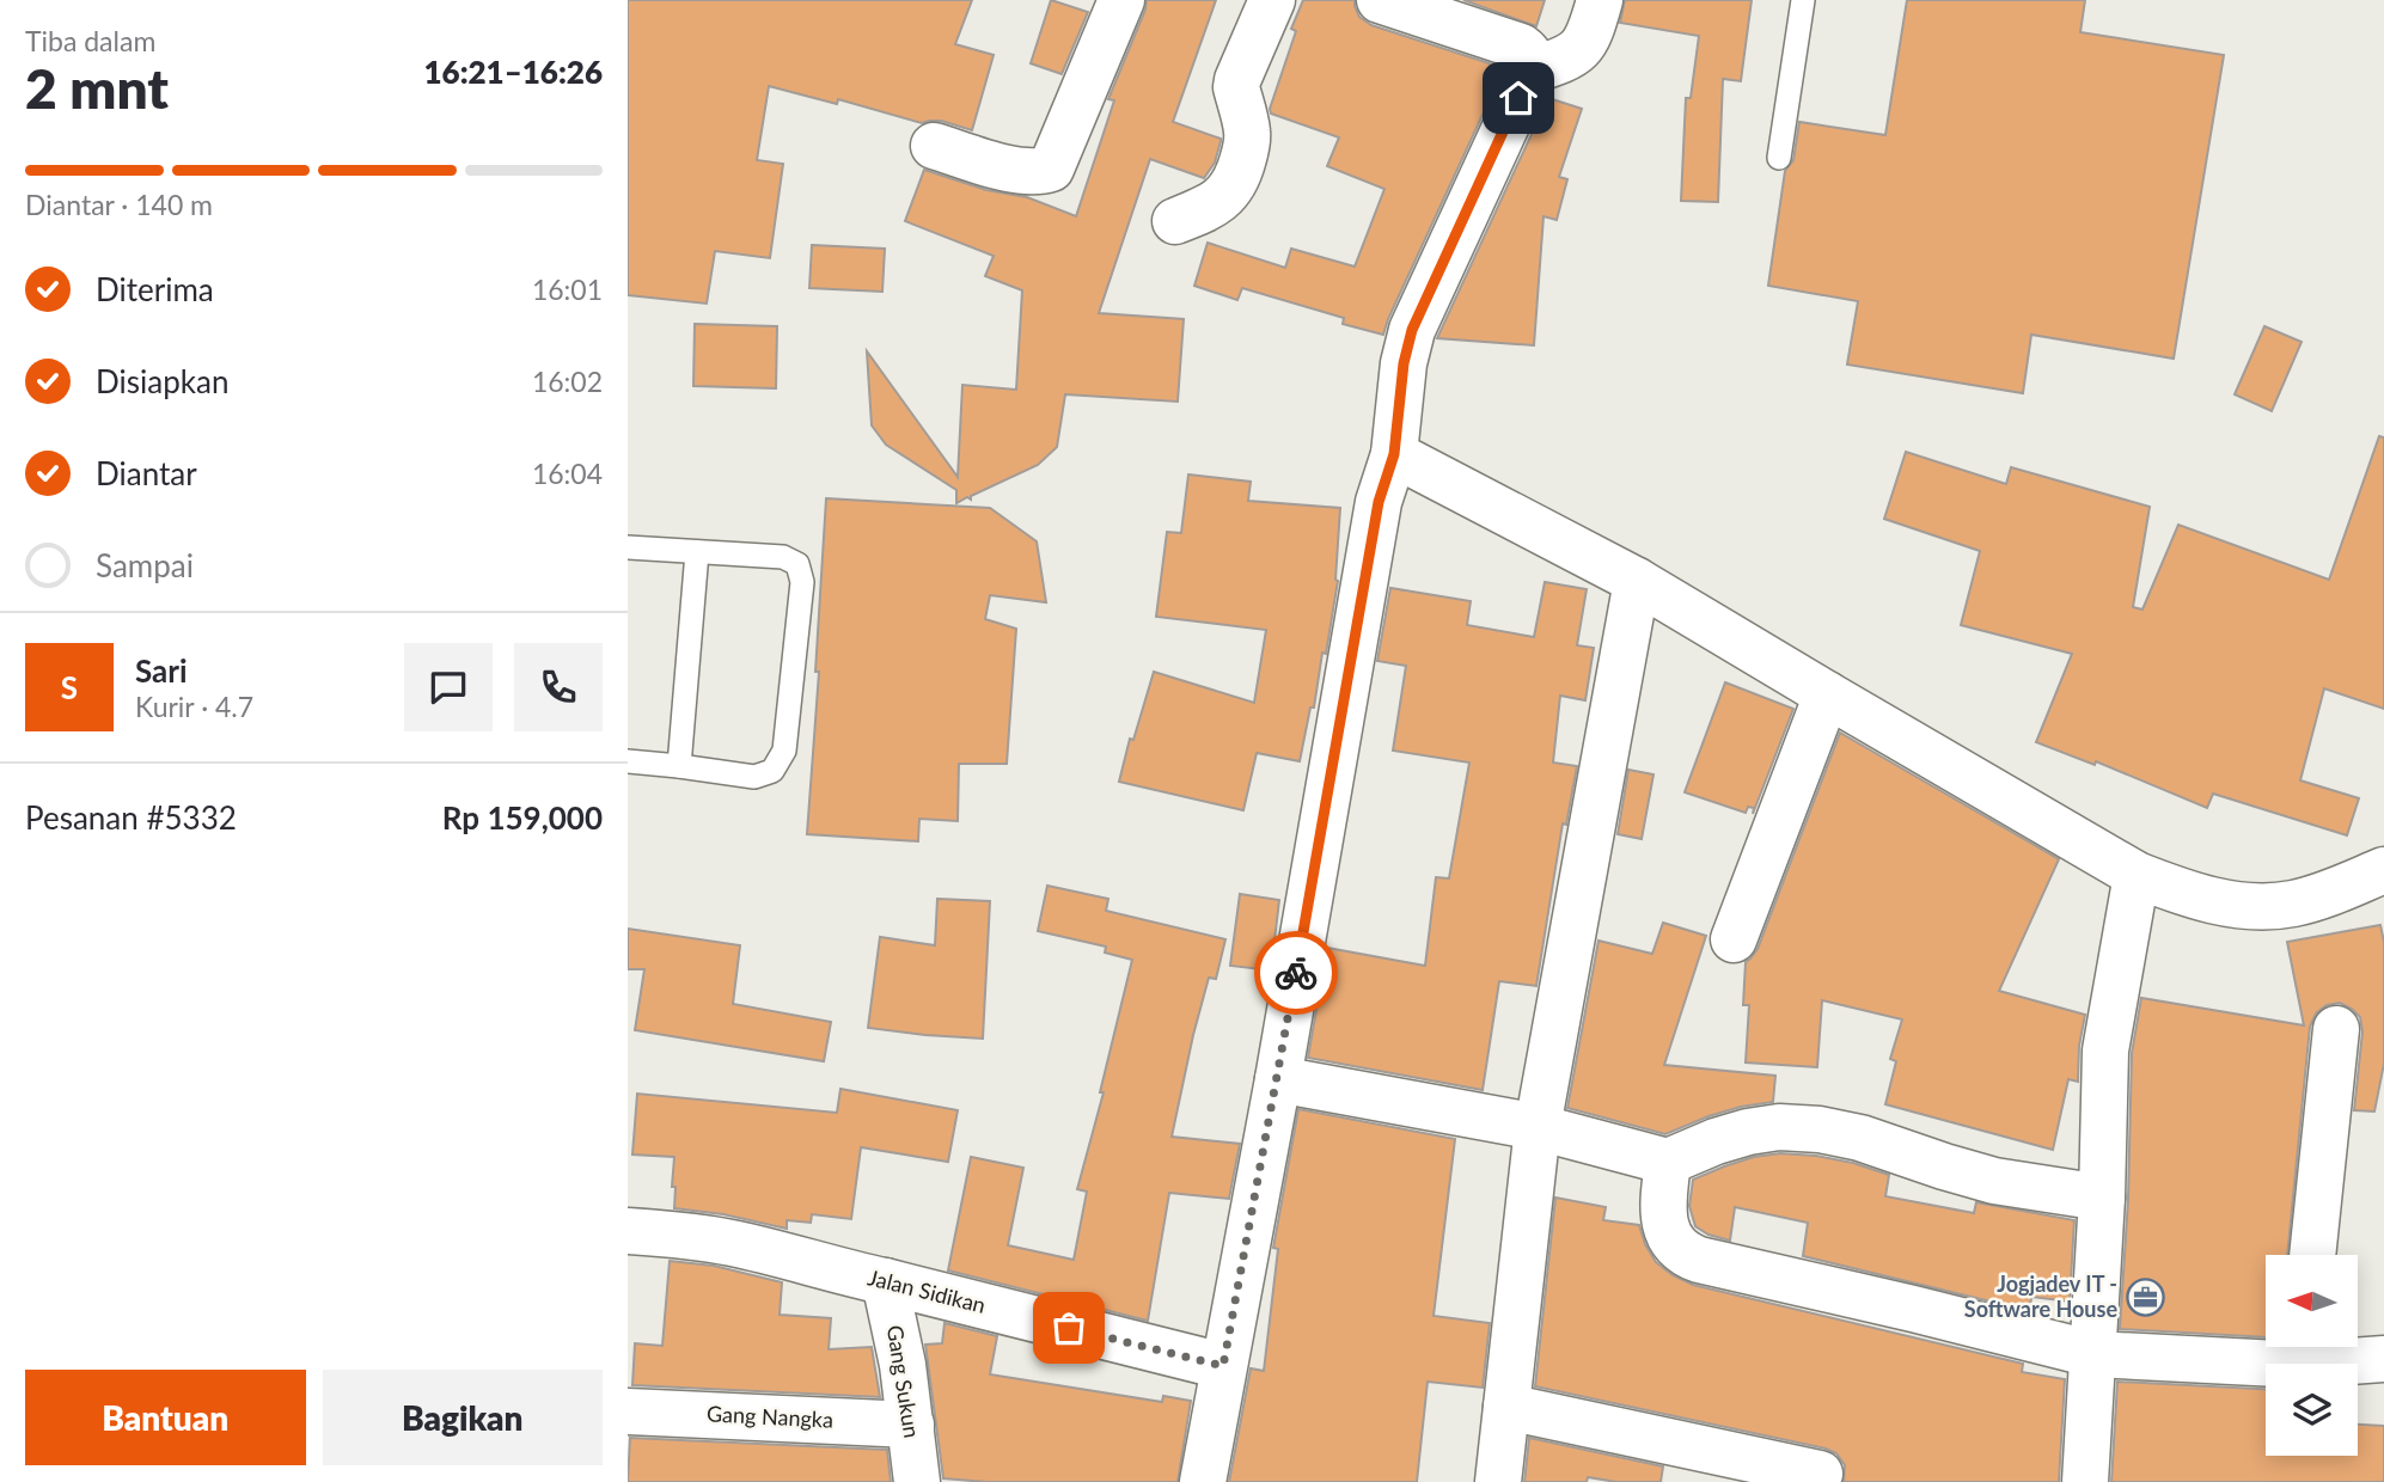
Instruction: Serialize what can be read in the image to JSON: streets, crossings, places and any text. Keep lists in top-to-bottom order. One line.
{"streets":{"street":["Jalan Sidikan","Gang Sukun","Gang Nangka"]},"crossings":[["Jalan Sidikan","Gang Sukun"],["Gang Sukun","Gang Nangka"]],"places":{"office":["Jogjadev IT - Software House"]},"north":"left","page":{"heading":["2 mnt","Tiba dalam","16:21–16:26"],"panel":["Sari","Kurir · 4.7","Pesanan #5332","Rp 159,000"],"bar":"Diantar · 140 m","list":[["Diterima","16:01"],["Disiapkan","16:02"],["Diantar","16:04"],"Sampai"],"round":"S","buttons":["Bantuan","Bagikan"]}}
